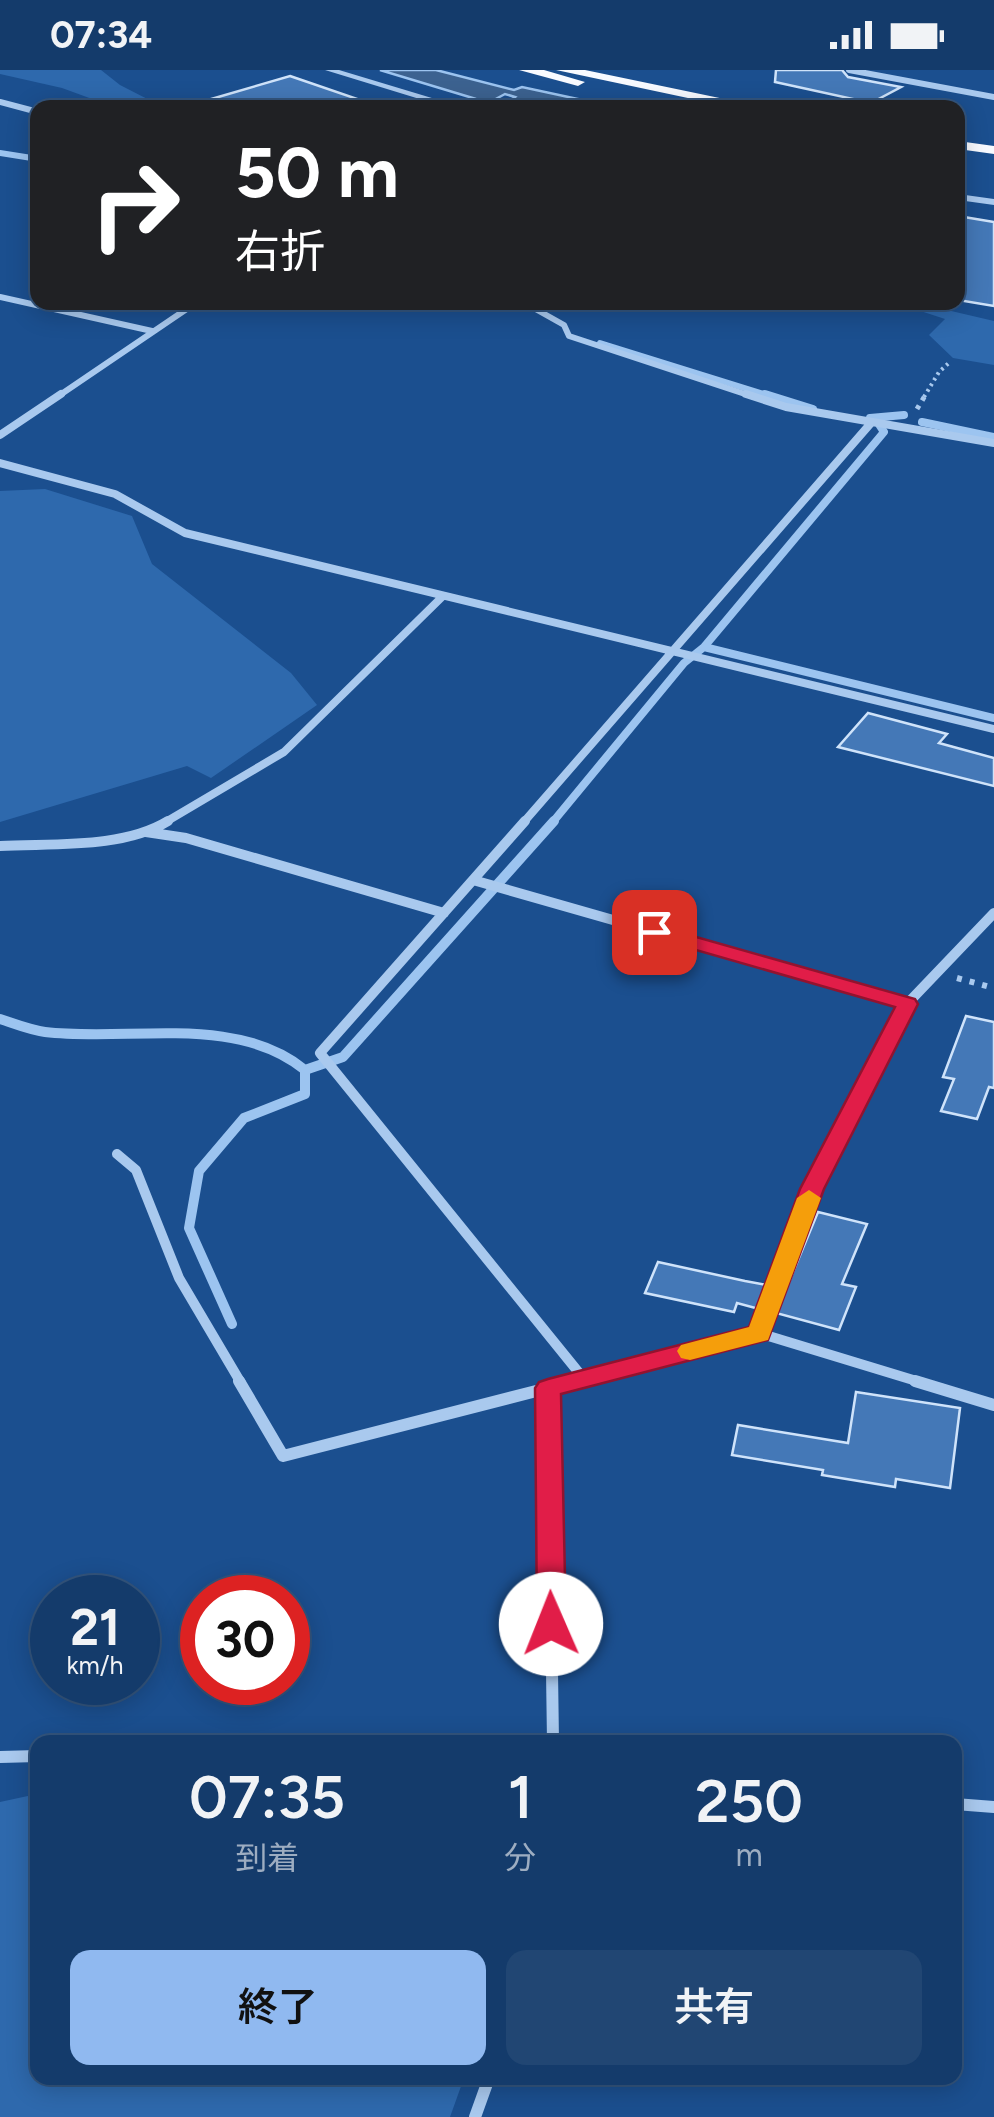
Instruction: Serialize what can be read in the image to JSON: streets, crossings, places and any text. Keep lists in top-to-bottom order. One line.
{"page":{"status":"07:34","turn":["50 m","右折"],"speed":"21 km/h","limit":"30","eta":["07:35","到着","1","分","250","m"],"buttons":["終了","共有"]}}
